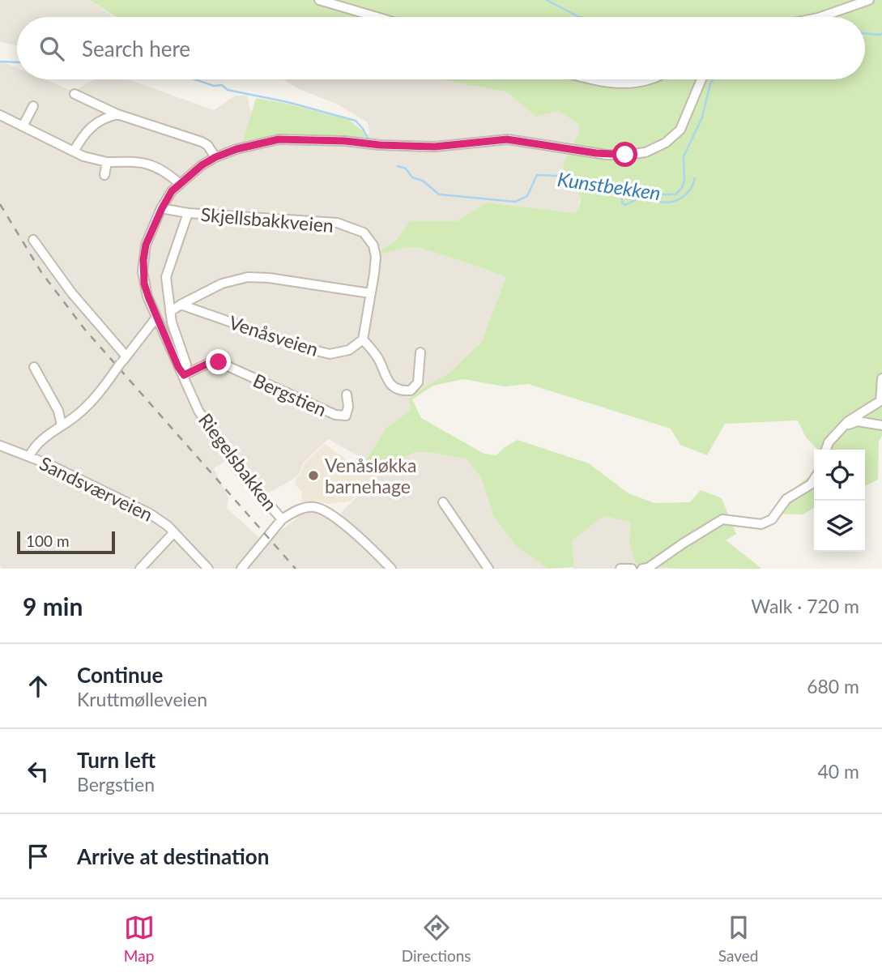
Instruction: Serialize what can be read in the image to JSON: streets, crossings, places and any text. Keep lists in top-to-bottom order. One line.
{"streets":{"street":["Skjellsbakkveien","Venåsveien","Bergstien","Riegelsbakken","Sandsværveien"]},"crossings":[["Skjellsbakkveien","Venåsveien"],["Skjellsbakkveien","Riegelsbakken"],["Bergstien","Riegelsbakken"]],"water":["Kunstbekken"],"places":["Venåsløkka barnehage"],"scale_bar":"100 m","page":{"search":"Search here","scale":"100 m","heading":["9 min","Walk · 720 m"],"list":[["Continue","Kruttmølleveien","680 m"],["Turn left","Bergstien","40 m"],"Arrive at destination"],"nav":["Map","Directions","Saved"]}}
